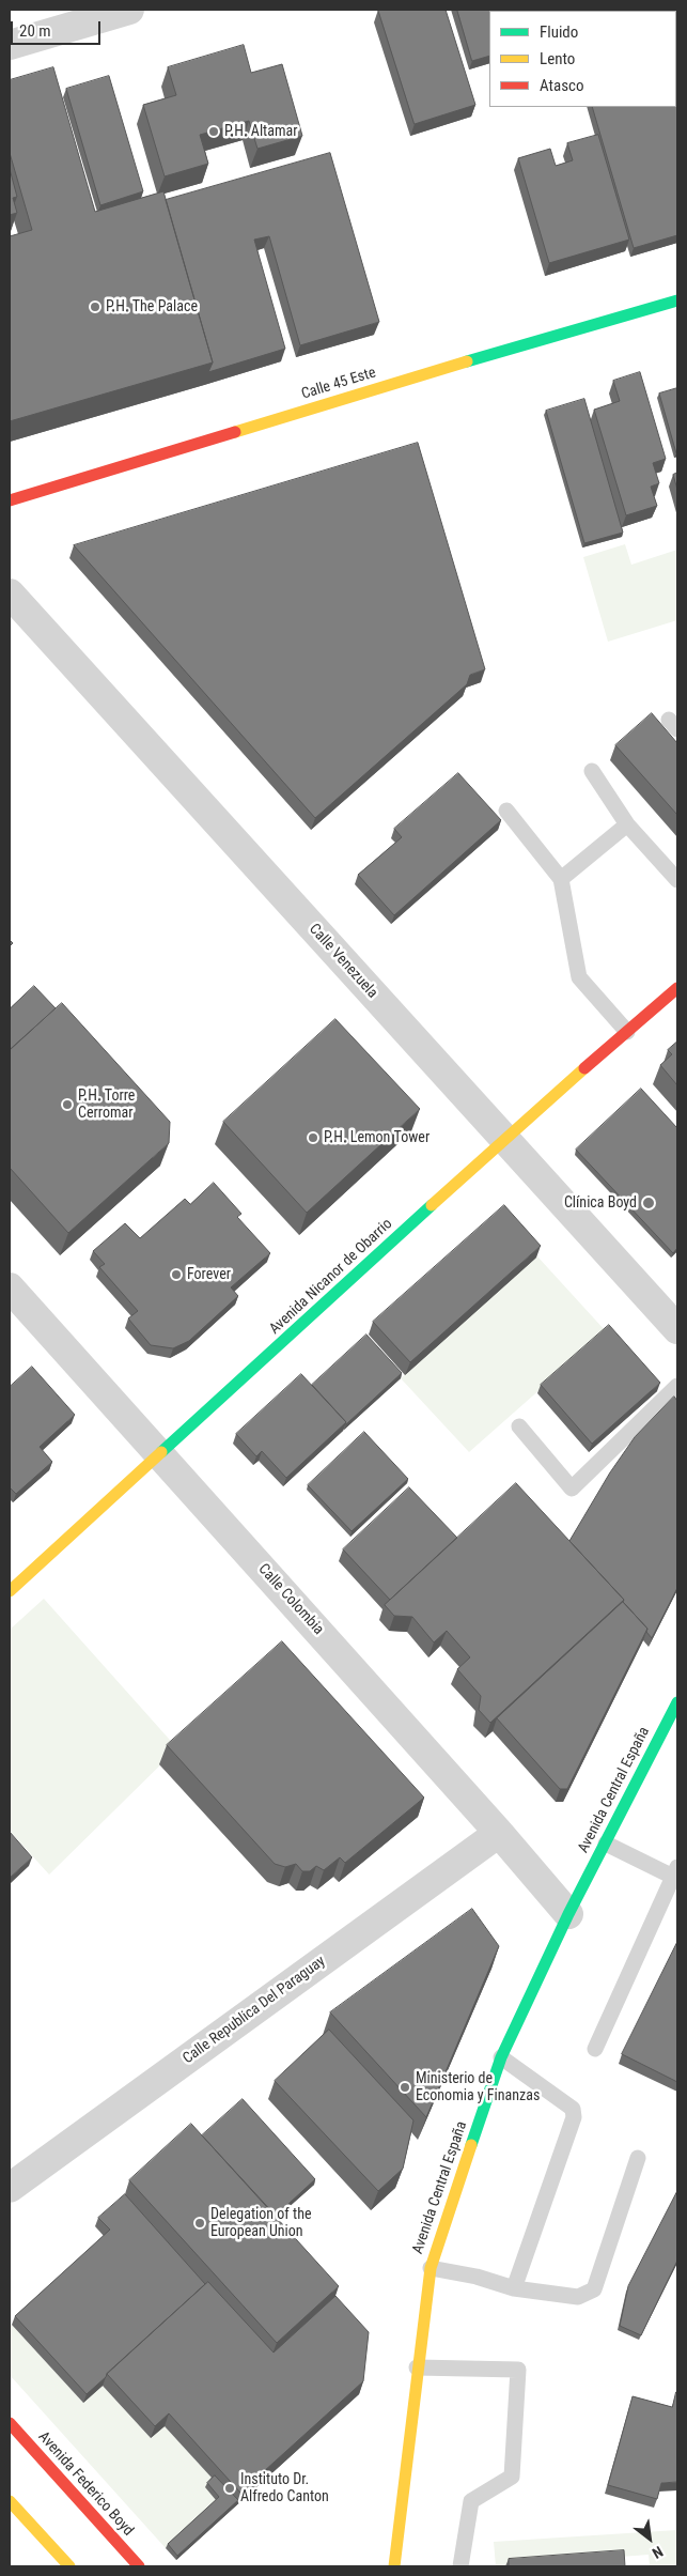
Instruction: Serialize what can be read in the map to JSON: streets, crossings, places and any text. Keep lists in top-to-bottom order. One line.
{"streets":{"main road":["Calle 45 Este","Avenida Nicanor de Obarrio","Avenida Central España","Avenida Federico Boyd"],"street":["Calle Venezuela","Calle Colombia","Calle Republica Del Paraguay"]},"crossings":[["Calle Venezuela","Avenida Nicanor de Obarrio"],["Avenida Nicanor de Obarrio","Calle Colombia"],["Calle Colombia","Avenida Central España"],["Calle Colombia","Calle Republica Del Paraguay"]],"places":["P.H. Altamar","P.H. The Palace","P.H. Torre Cerromar","P.H. Lemon Tower","Clínica Boyd","Forever","Ministerio de Economia y Finanzas","Delegation of the European Union","Instituto Dr. Alfredo Canton"],"legend":["Fluido","Lento","Atasco"],"scale_bar":"20 m","north":"bottom right"}
